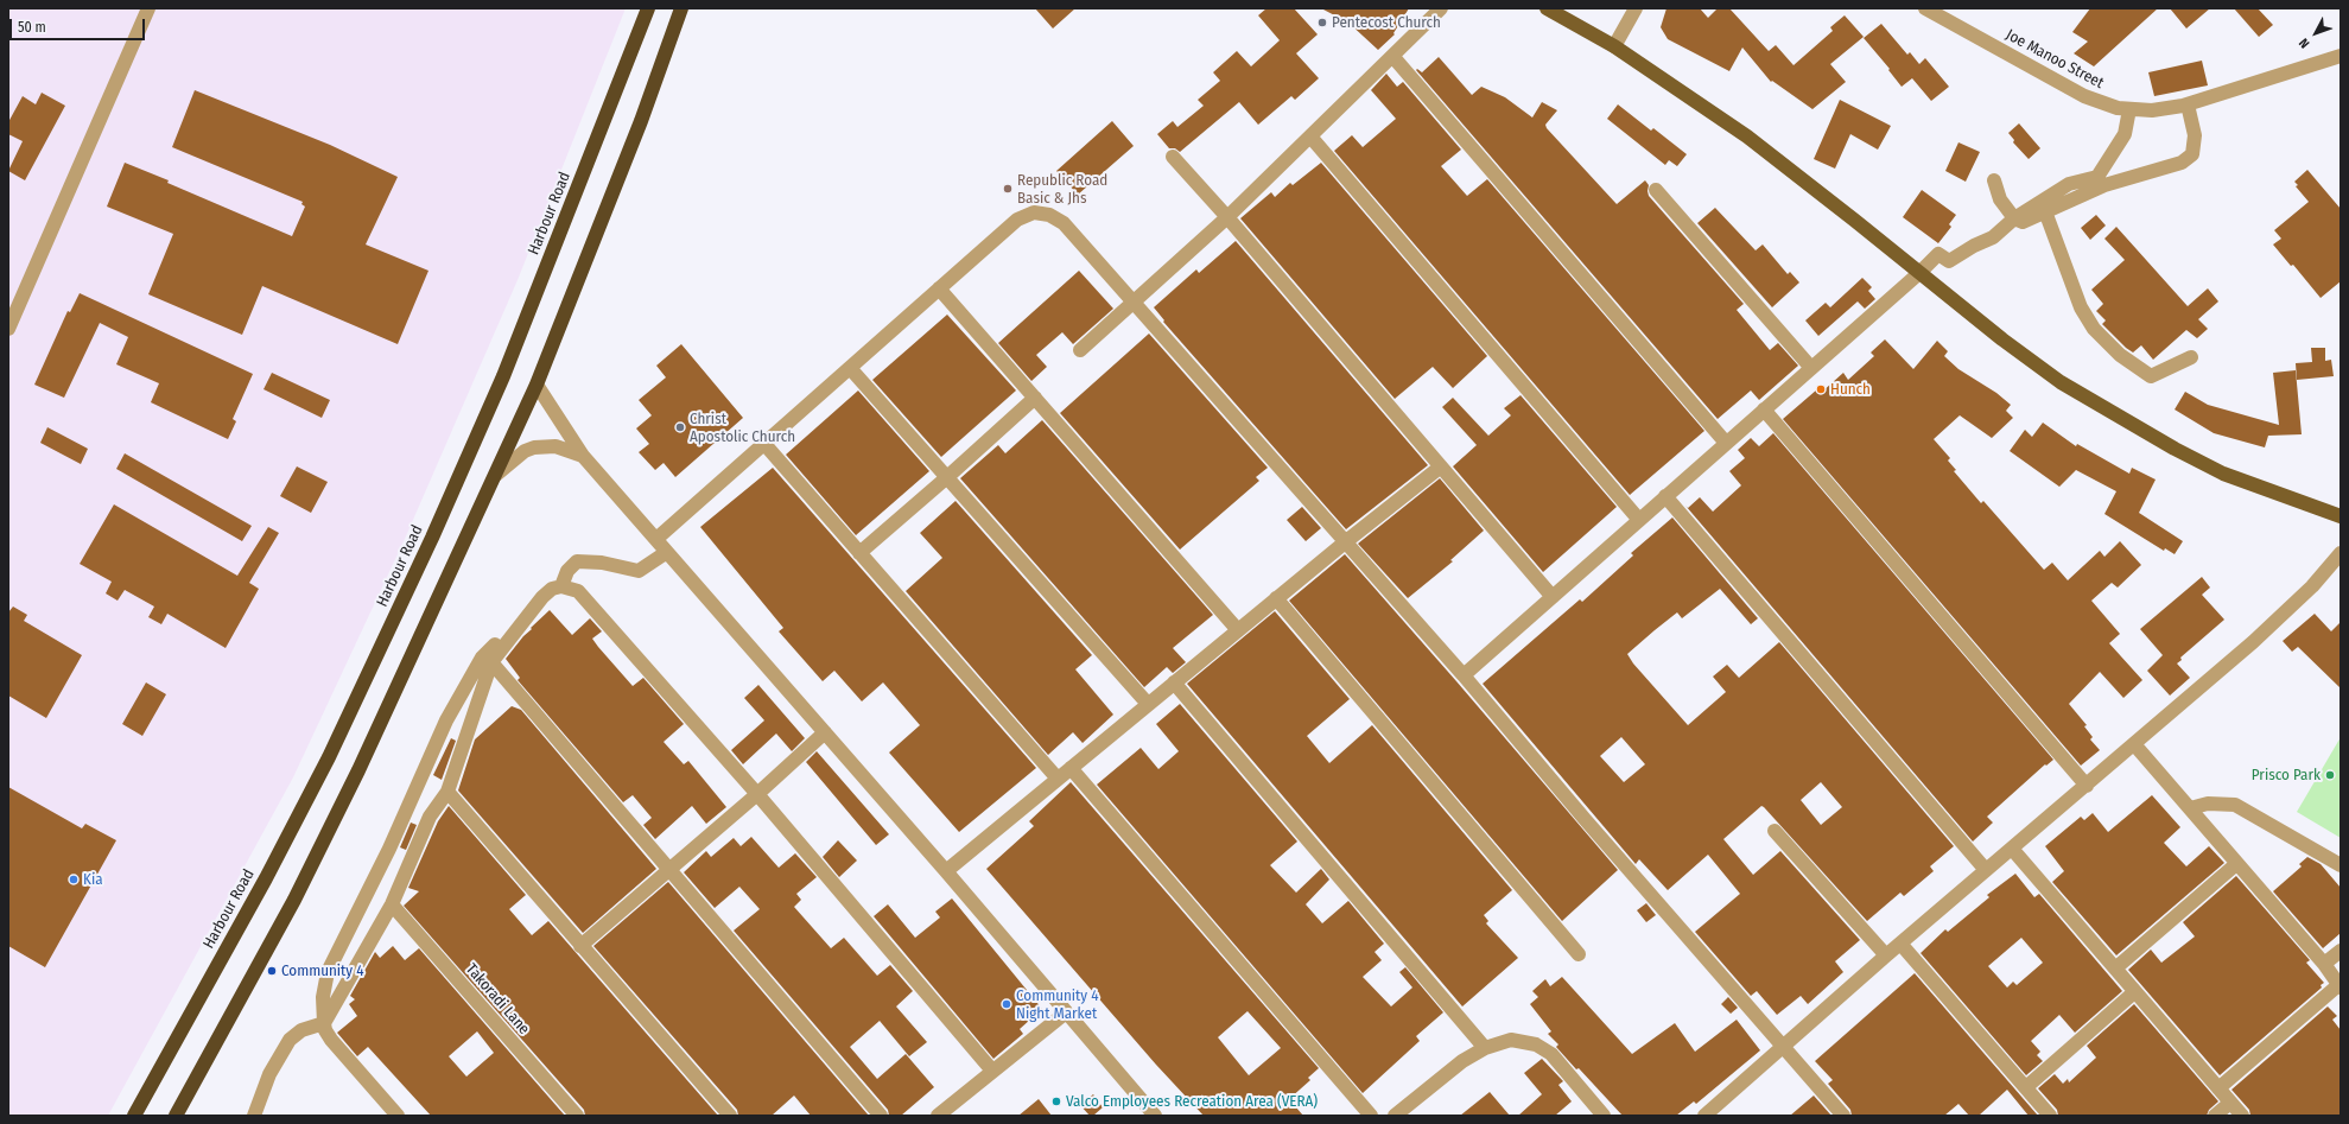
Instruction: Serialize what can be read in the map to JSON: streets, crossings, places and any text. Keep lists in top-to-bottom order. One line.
{"streets":{"highway":["Harbour Road"],"street":["Joe Manoo Street","Takoradi Lane"]},"places":["Pentecost Church","Republic Road Basic & Jhs","Hunch","Christ Apostolic Church","Prisco Park","Kia","Community 4","Community 4 Night Market","Valco Employees Recreation Area (VERA)"],"scale_bar":"50 m","north":"bottom left"}
